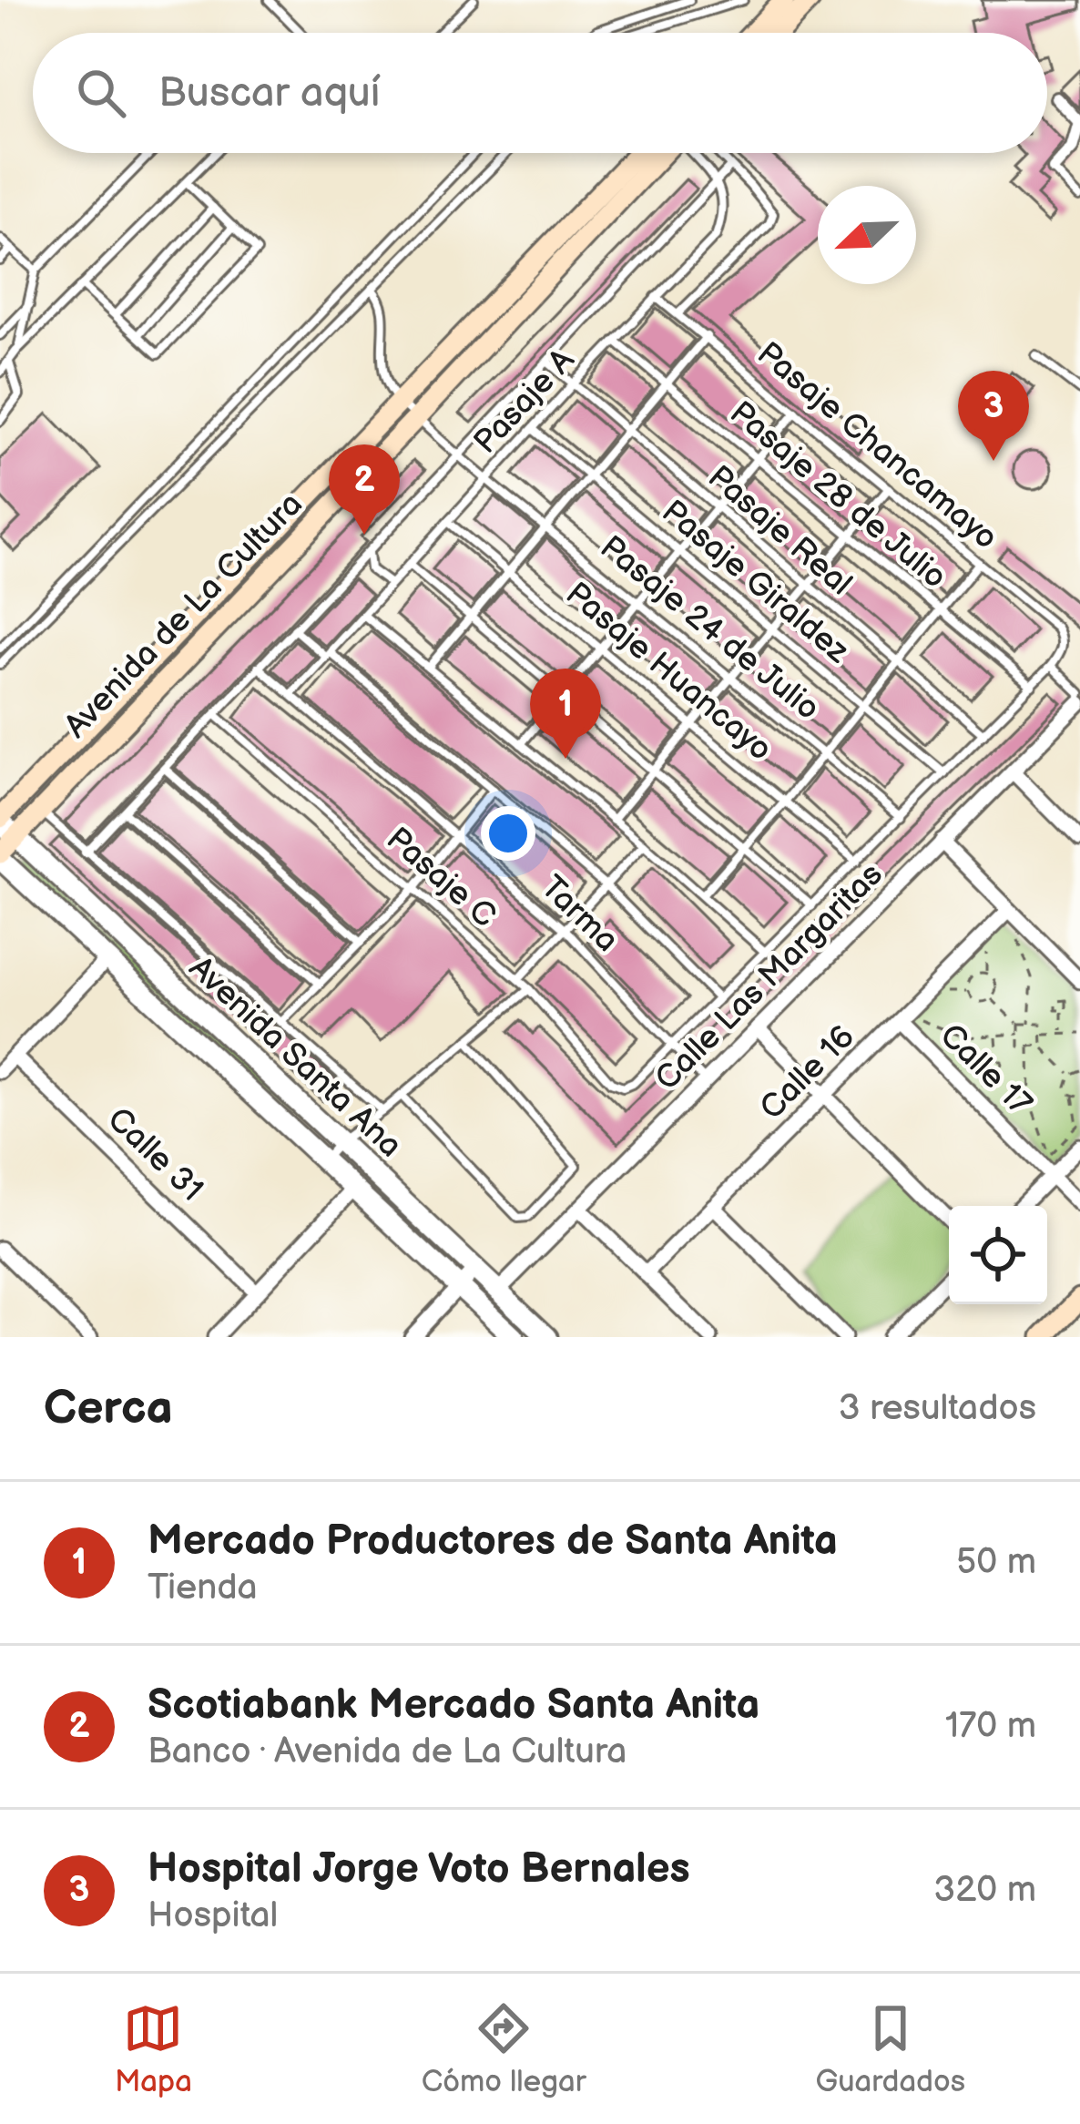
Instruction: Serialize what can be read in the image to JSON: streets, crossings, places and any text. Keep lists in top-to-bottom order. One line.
{"streets":{"main road":["Avenida de La Cultura"],"street":["Calle Las Margaritas","Avenida Santa Ana","Calle 17","Calle 16","Calle 31"],"lane":["Pasaje A","Pasaje Chancamayo","Pasaje 28 de Julio","Pasaje Real","Pasaje Giraldez","Pasaje 24 de Julio","Pasaje Huancayo","Pasaje C","Tarma"]},"crossings":[["Pasaje A","Pasaje Chancamayo"],["Pasaje A","Pasaje 28 de Julio"],["Pasaje A","Pasaje Real"],["Pasaje A","Pasaje Giraldez"],["Pasaje A","Pasaje 24 de Julio"],["Pasaje A","Pasaje Huancayo"],["Pasaje A","Tarma"],["Avenida de La Cultura","Pasaje 24 de Julio"],["Avenida de La Cultura","Avenida Santa Ana"],["Pasaje C","Tarma"],["Tarma","Calle Las Margaritas"],["Calle Las Margaritas","Avenida Santa Ana"],["Calle 17","Calle 16"]],"north":"bottom left","page":{"search":"Buscar aquí","pins":["3","2","1"],"heading":["Cerca","3 resultados"],"list":[{"mark":"1","name":"Mercado Productores de Santa Anita","note":"Tienda","value":"50 m"},{"mark":"2","name":"Scotiabank Mercado Santa Anita","note":"Banco · Avenida de La Cultura","value":"170 m"},{"mark":"3","name":"Hospital Jorge Voto Bernales","note":"Hospital","value":"320 m"}],"nav":["Mapa","Cómo llegar","Guardados"]}}
